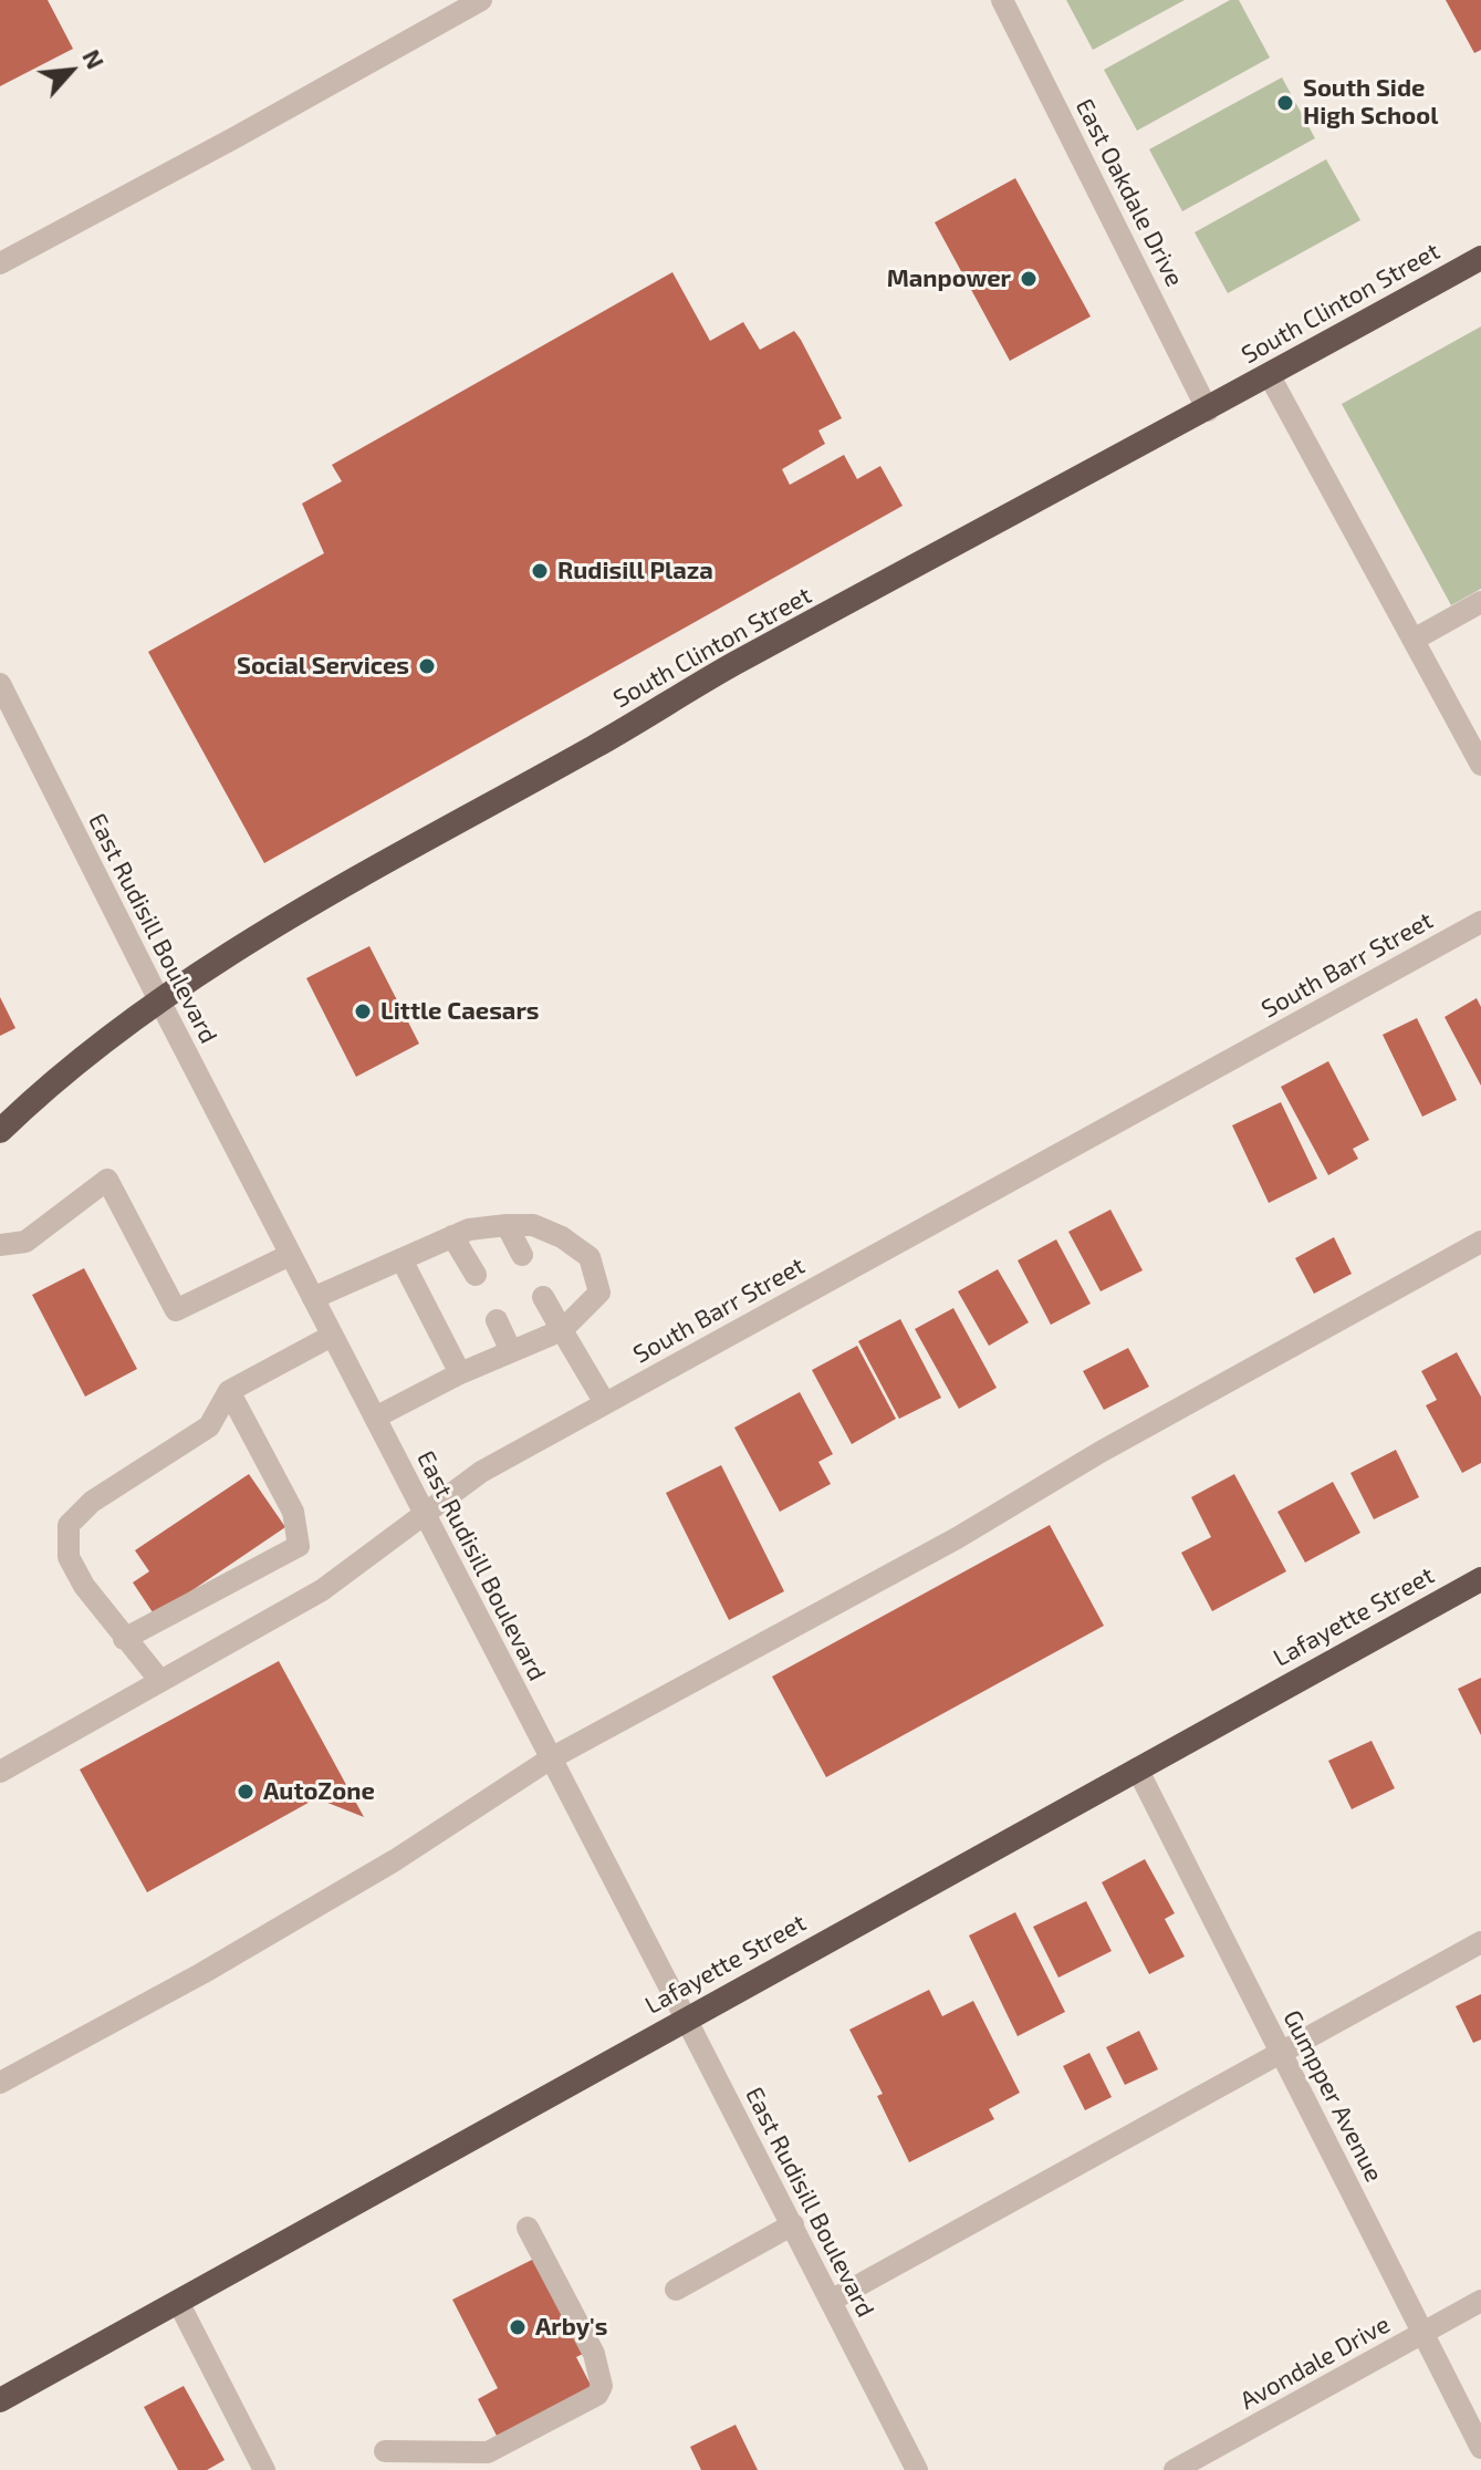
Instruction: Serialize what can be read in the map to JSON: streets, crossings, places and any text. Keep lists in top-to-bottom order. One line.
{"streets":{"highway":["South Clinton Street","Lafayette Street"],"street":["East Oakdale Drive","East Rudisill Boulevard","South Barr Street","Gumpper Avenue","Avondale Drive"]},"crossings":[["East Oakdale Drive","South Clinton Street"],["South Clinton Street","East Rudisill Boulevard"],["East Rudisill Boulevard","South Barr Street"],["East Rudisill Boulevard","Lafayette Street"],["Lafayette Street","Gumpper Avenue"],["Gumpper Avenue","Avondale Drive"]],"places":["South Side High School","Manpower","Rudisill Plaza","Social Services","Little Caesars","AutoZone","Arby's"],"north":"top right"}
